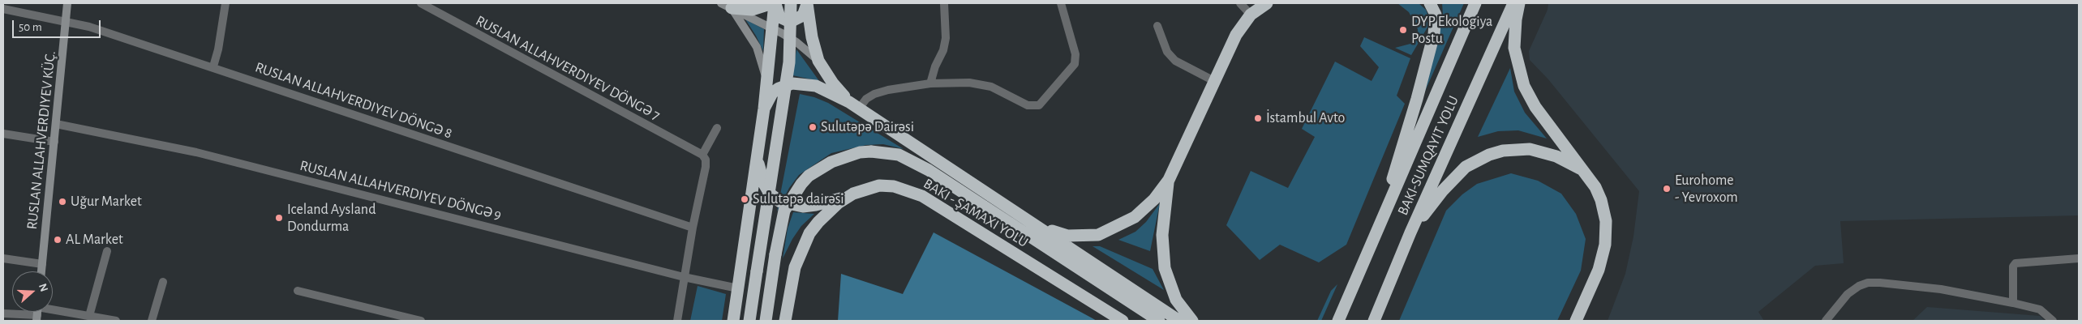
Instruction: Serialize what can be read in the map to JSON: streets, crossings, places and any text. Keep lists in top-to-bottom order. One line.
{"streets":{"street":["RUSLAN ALLAHVERDIYEV DÖNGƏ 7","RUSLAN ALLAHVERDIYEV DÖNGƏ 8","RUSLAN ALLAHVERDIYEV KÜÇ.","RUSLAN ALLAHVERDIYEV DÖNGƏ 9"]},"crossings":[["RUSLAN ALLAHVERDIYEV DÖNGƏ 8","RUSLAN ALLAHVERDIYEV KÜÇ."],["RUSLAN ALLAHVERDIYEV KÜÇ.","RUSLAN ALLAHVERDIYEV DÖNGƏ 9"]],"places":["DYP Ekologiya Postu","İstambul Avto","Sulutəpə Dairəsi","Eurohome - Yevroxom","Sulutəpə dairəsi","Uğur Market","Iceland Aysland Dondurma","AL Market"],"scale_bar":"50 m","north":"right"}
